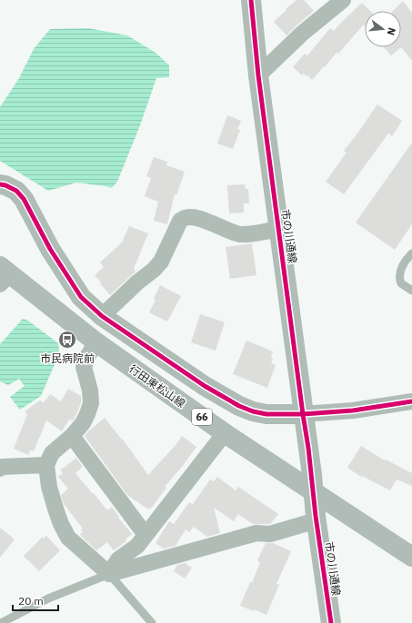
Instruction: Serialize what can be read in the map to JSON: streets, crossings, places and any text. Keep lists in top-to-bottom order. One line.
{"streets":{"main road":["行田東松山線","66"],"street":["市の川通線"]},"places":{"bus stop":["市民病院前"]},"scale_bar":"20 m","north":"right"}
